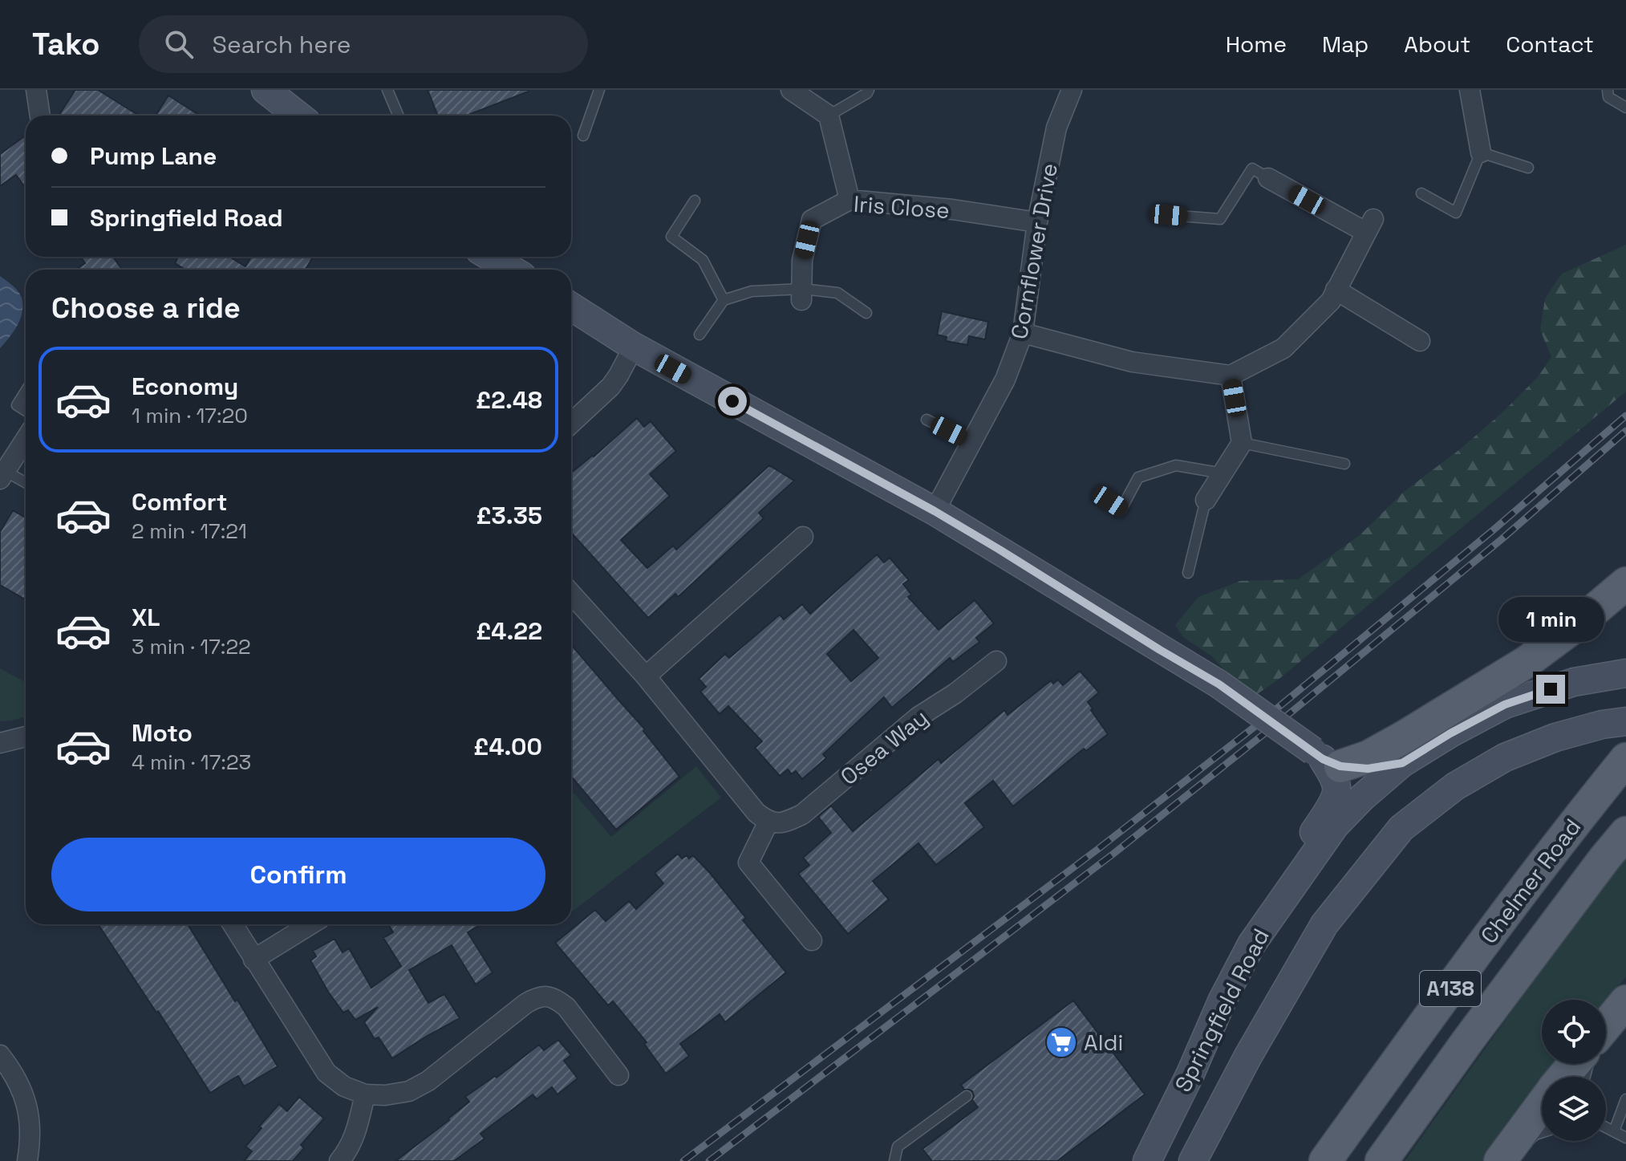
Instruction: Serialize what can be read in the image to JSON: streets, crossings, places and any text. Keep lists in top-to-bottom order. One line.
{"streets":{"main road":["Chelmer Road","A138","Springfield Road"],"street":["Iris Close","Cornflower Drive","Osea Way"]},"crossings":[["Iris Close","Cornflower Drive"]],"places":{"supermarket":["Aldi"]},"page":{"header":"Tako","search":"Search here","nav":["Home","Map","About","Contact"],"banner":["Pump Lane","Springfield Road"],"heading":"Choose a ride","list":[{"name":"Economy","note":"1 min · 17:20","value":"£2.48"},{"name":"Comfort","note":"2 min · 17:21","value":"£3.35"},{"name":"XL","note":"3 min · 17:22","value":"£4.22"},{"name":"Moto","note":"4 min · 17:23","value":"£4.00"}],"bubble":"1 min","buttons":"Confirm"}}
